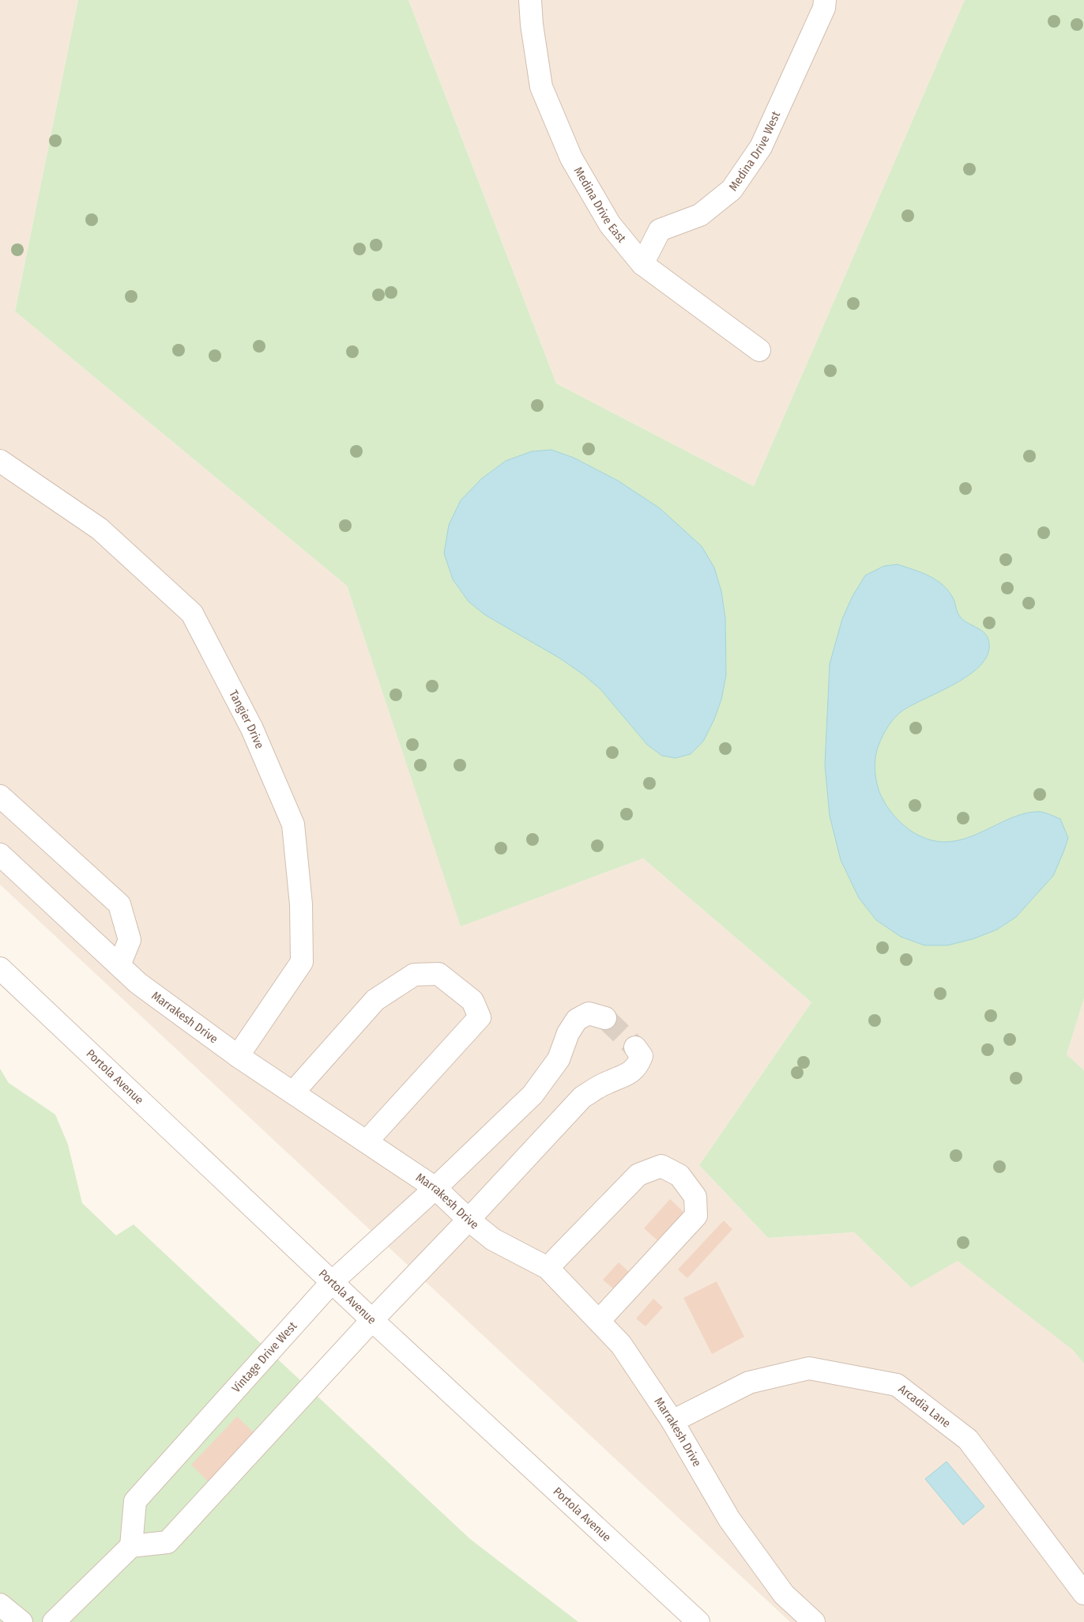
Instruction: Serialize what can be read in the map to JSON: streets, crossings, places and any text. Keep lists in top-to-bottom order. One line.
{"streets":{"street":["Medina Drive West","Medina Drive East","Tangier Drive","Marrakesh Drive","Portola Avenue","Vintage Drive West","Arcadia Lane"]},"crossings":[["Medina Drive West","Medina Drive East"],["Tangier Drive","Marrakesh Drive"],["Marrakesh Drive","Vintage Drive West"],["Marrakesh Drive","Arcadia Lane"],["Portola Avenue","Vintage Drive West"]]}
